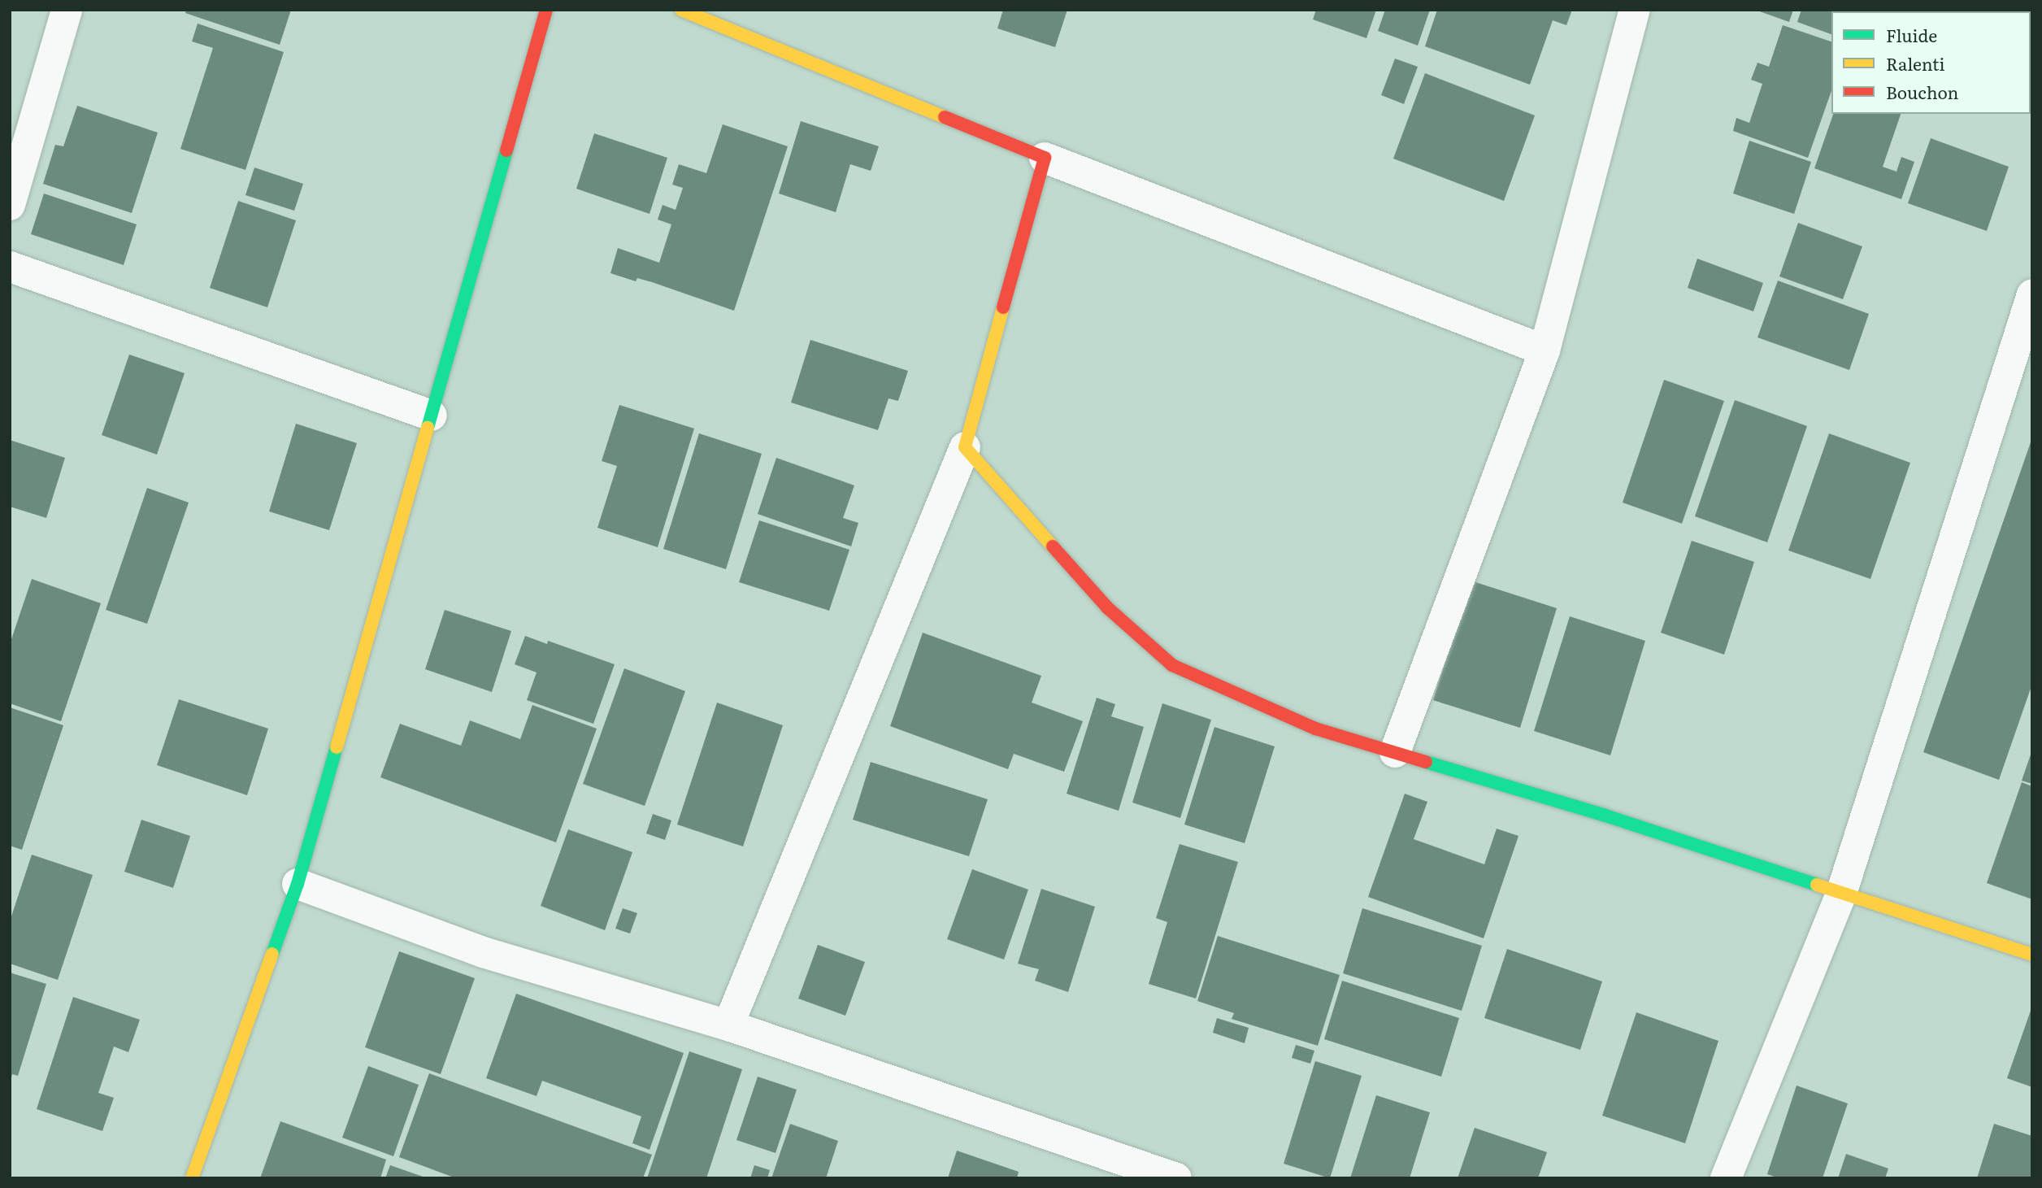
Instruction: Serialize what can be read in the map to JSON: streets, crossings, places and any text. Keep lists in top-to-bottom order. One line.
{"legend":["Fluide","Ralenti","Bouchon"]}
